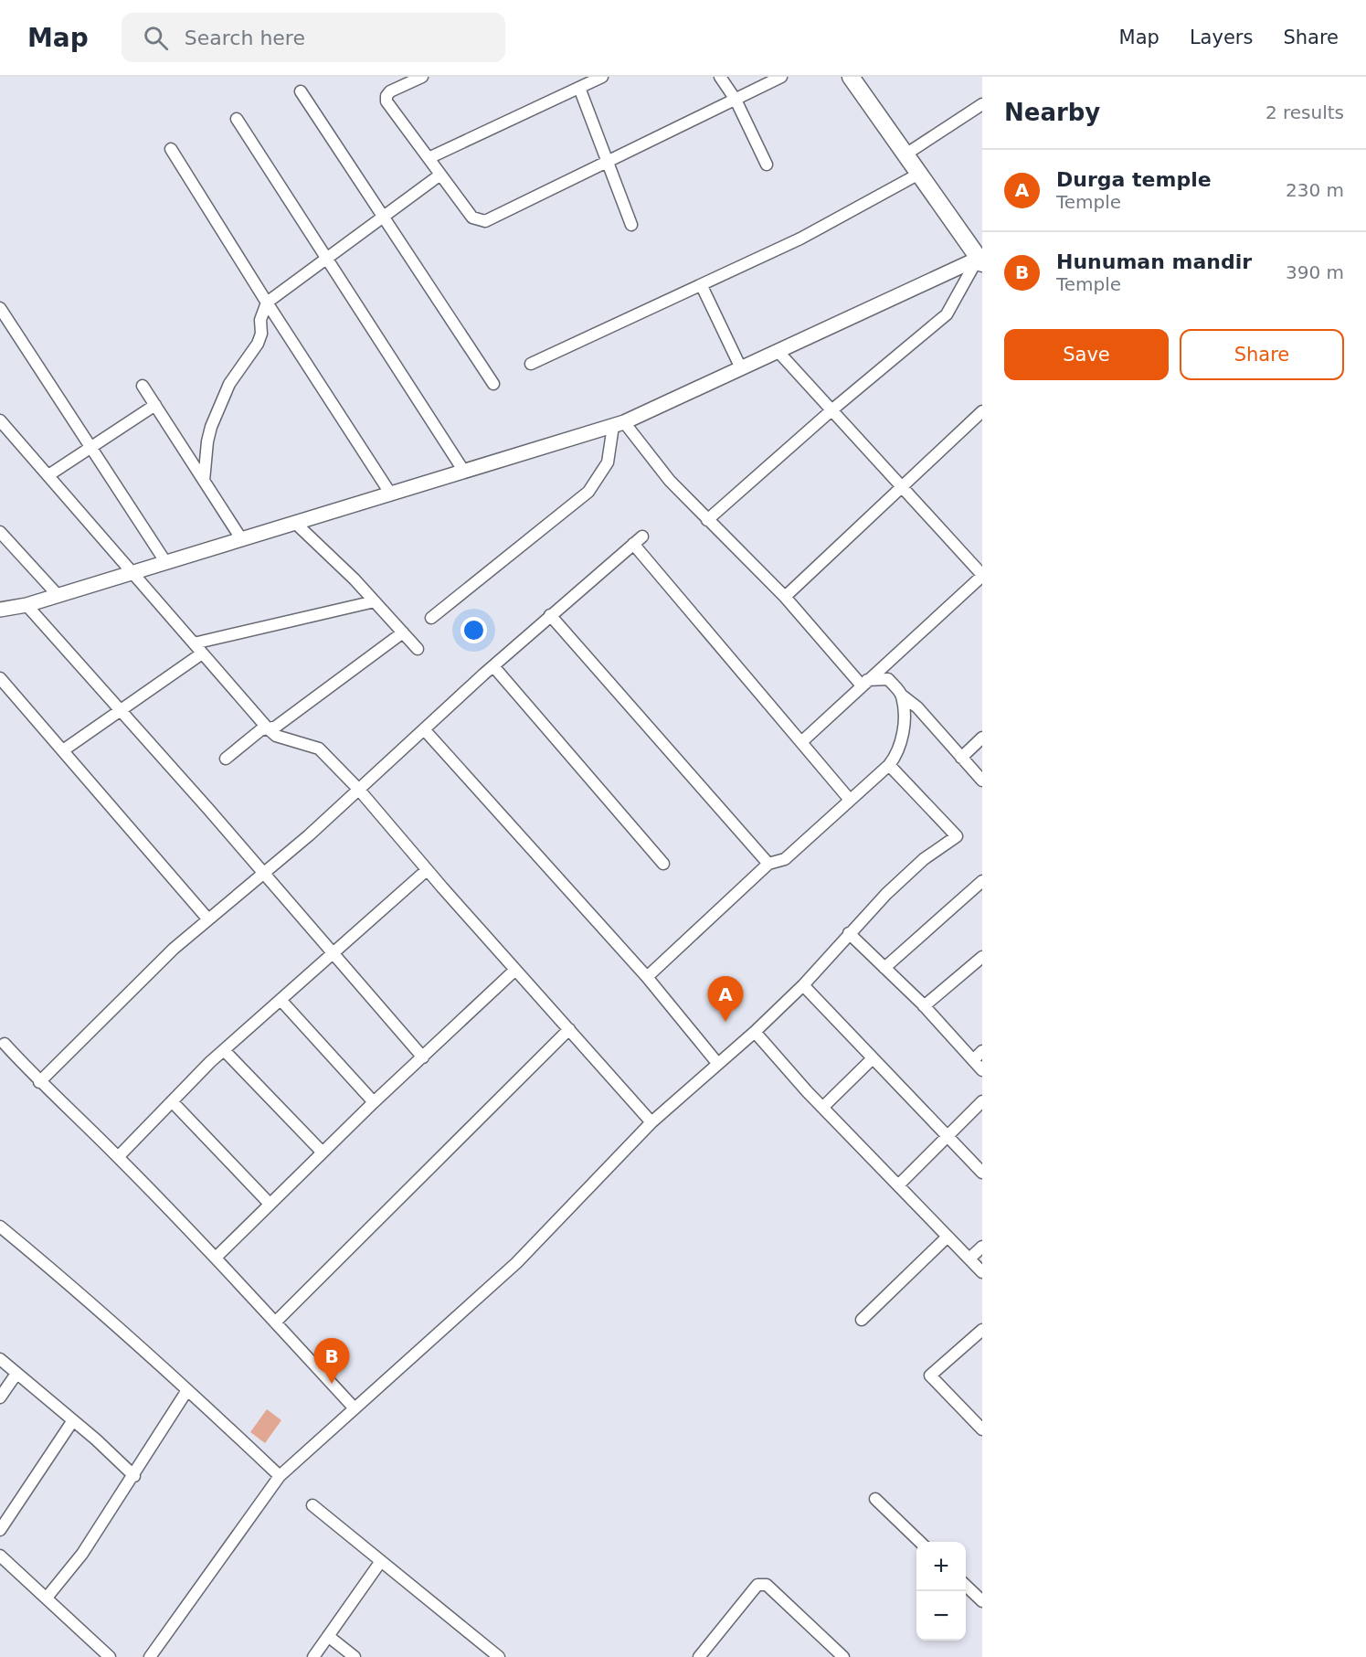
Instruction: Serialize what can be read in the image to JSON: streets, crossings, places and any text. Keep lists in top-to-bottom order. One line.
{"page":{"header":"Map","search":"Search here","nav":["Map","Layers","Share"],"heading":["Nearby","2 results"],"list":[{"mark":"A","name":"Durga temple","note":"Temple","value":"230 m"},{"mark":"B","name":"Hunuman mandir","note":"Temple","value":"390 m"}],"buttons":["Save","Share"],"pins":["A","B"],"map_buttons":["+","−"]}}
